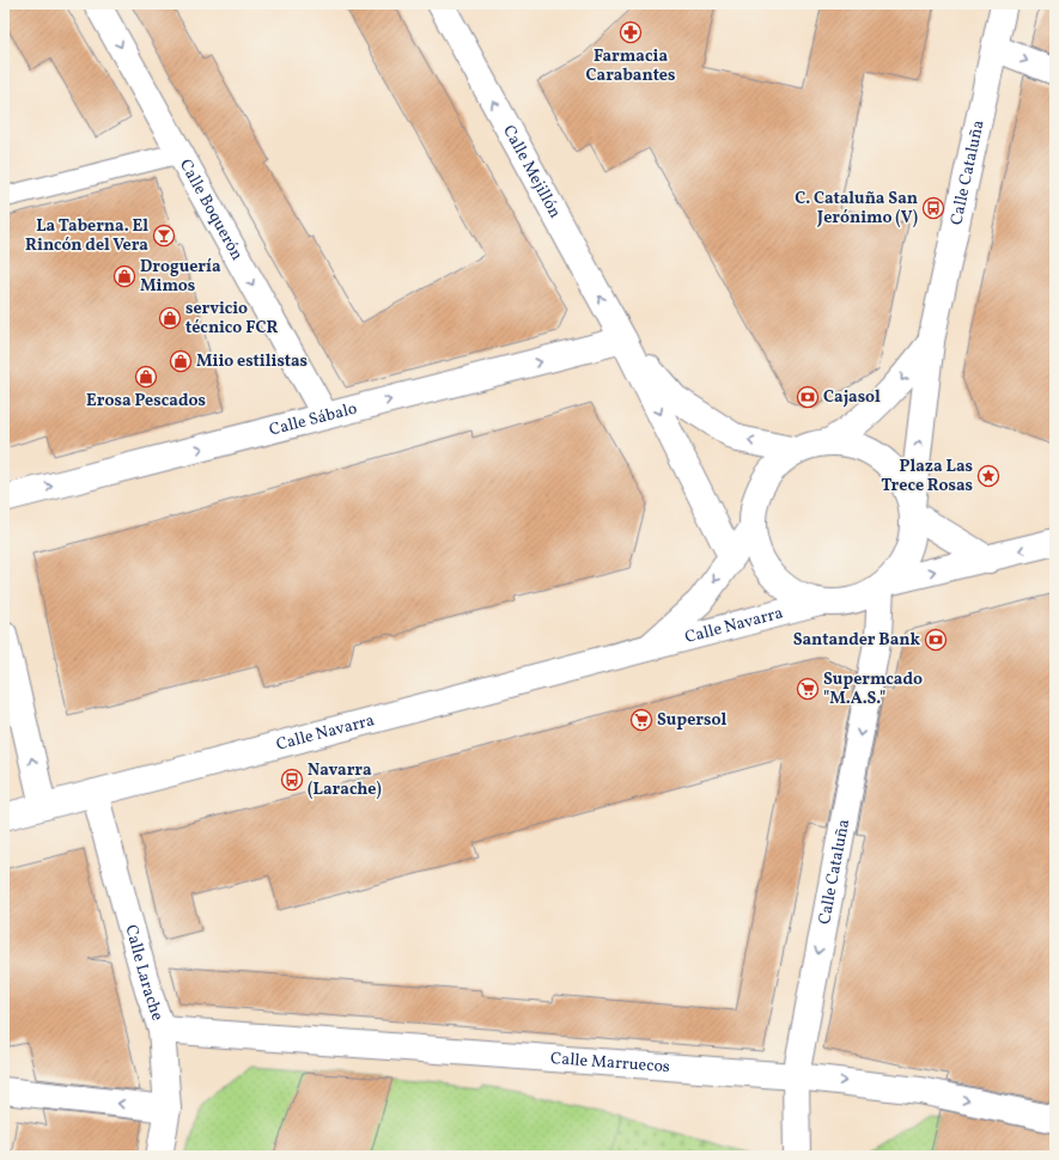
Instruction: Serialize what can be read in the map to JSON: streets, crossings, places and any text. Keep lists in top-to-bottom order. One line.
{"streets":{"street":["Calle Mejillón","Calle Cataluña","Calle Boquerón","Calle Sábalo","Calle Navarra","Calle Larache","Calle Marruecos"]},"crossings":[["Calle Mejillón","Calle Cataluña"],["Calle Mejillón","Calle Sábalo"],["Calle Mejillón","Calle Navarra"],["Calle Cataluña","Calle Navarra"],["Calle Cataluña","Calle Marruecos"],["Calle Boquerón","Calle Sábalo"],["Calle Navarra","Calle Larache"],["Calle Larache","Calle Marruecos"]],"one_way":["Calle Boquerón","Calle Sábalo"],"places":{"pharmacy":["Farmacia Carabantes"],"bus stop":["C. Cataluña San Jerónimo (V)","Navarra (Larache)"],"bar":["La Taberna. El Rincón del Vera"],"shop":["Droguería Mimos","servicio técnico FCR","Miio estilistas","Erosa Pescados"],"bank":["Cajasol","Santander Bank"],"place":["Plaza Las Trece Rosas"],"supermarket":["Supermcado \"M.A.S.\"","Supersol"]}}
